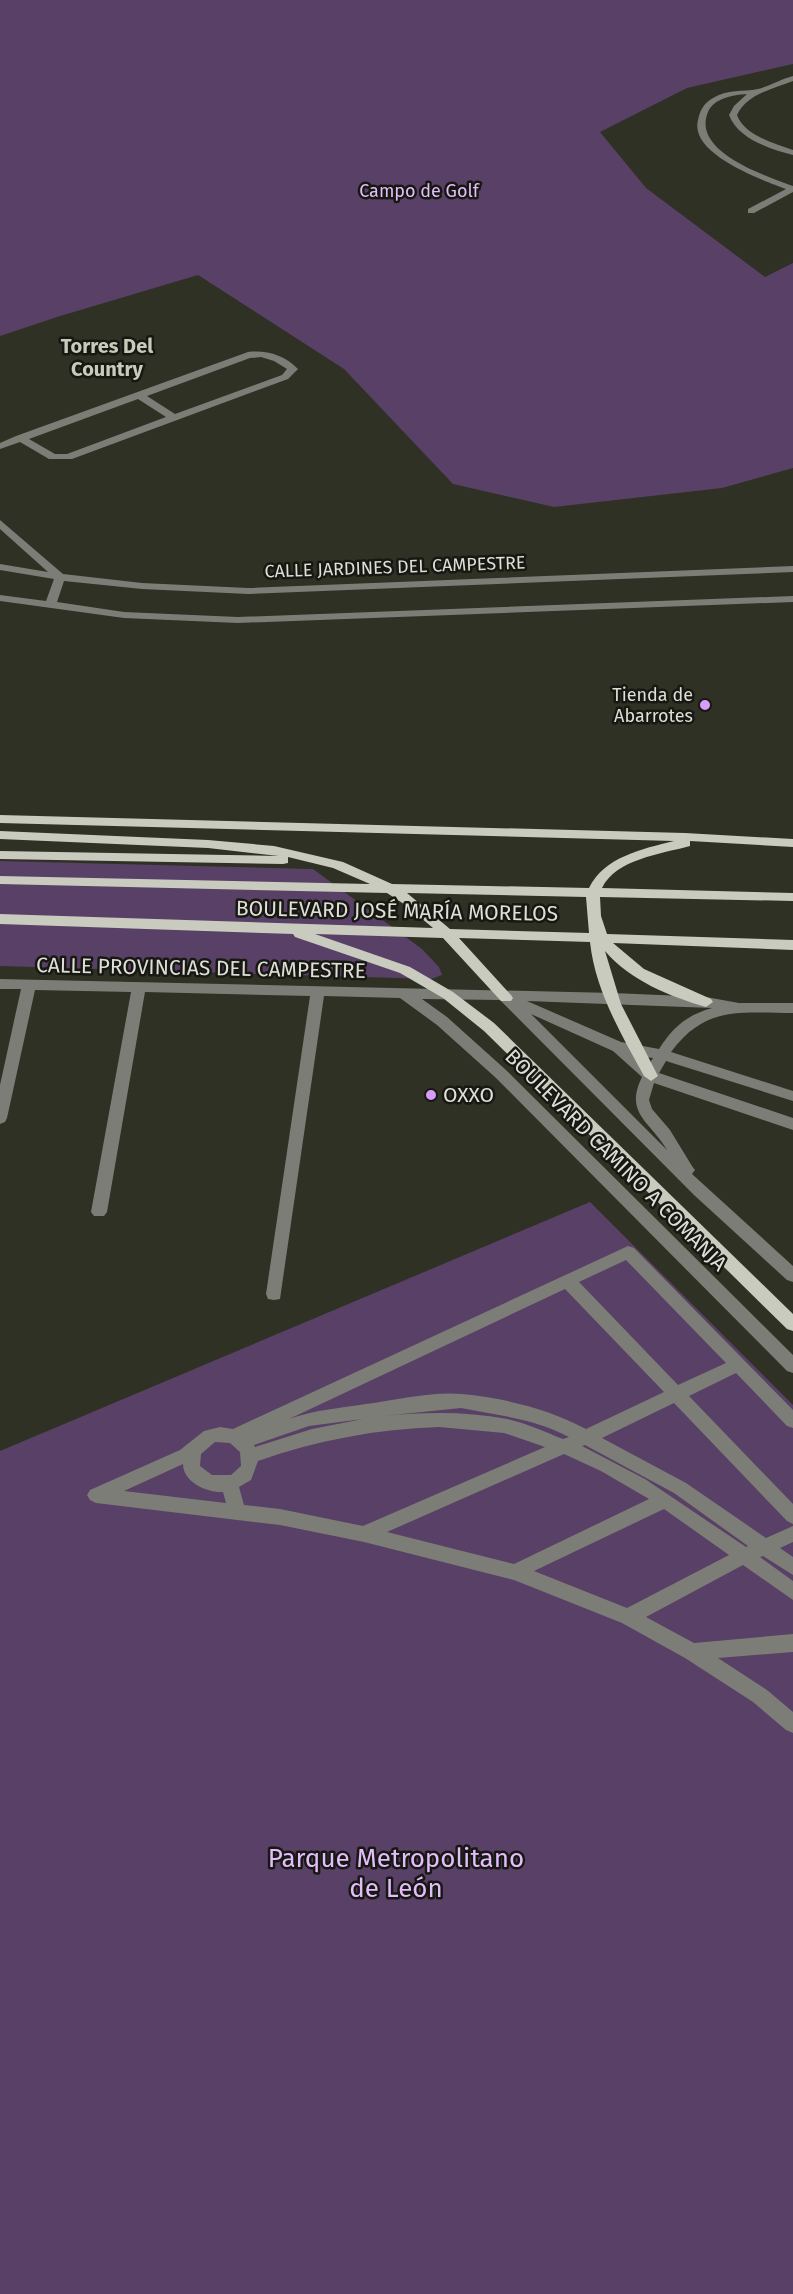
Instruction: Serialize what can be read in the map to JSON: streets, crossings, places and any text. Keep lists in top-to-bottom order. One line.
{"streets":{"main road":["BOULEVARD JOSÉ MARÍA MORELOS"],"street":["CALLE JARDINES DEL CAMPESTRE","CALLE PROVINCIAS DEL CAMPESTRE","BOULEVARD CAMINO A COMANJA"]},"crossings":[["CALLE PROVINCIAS DEL CAMPESTRE","BOULEVARD CAMINO A COMANJA"]],"districts":["Torres Del Country"],"parks":["Campo de Golf","Parque Metropolitano de León"],"places":["Tienda de Abarrotes","OXXO"]}
